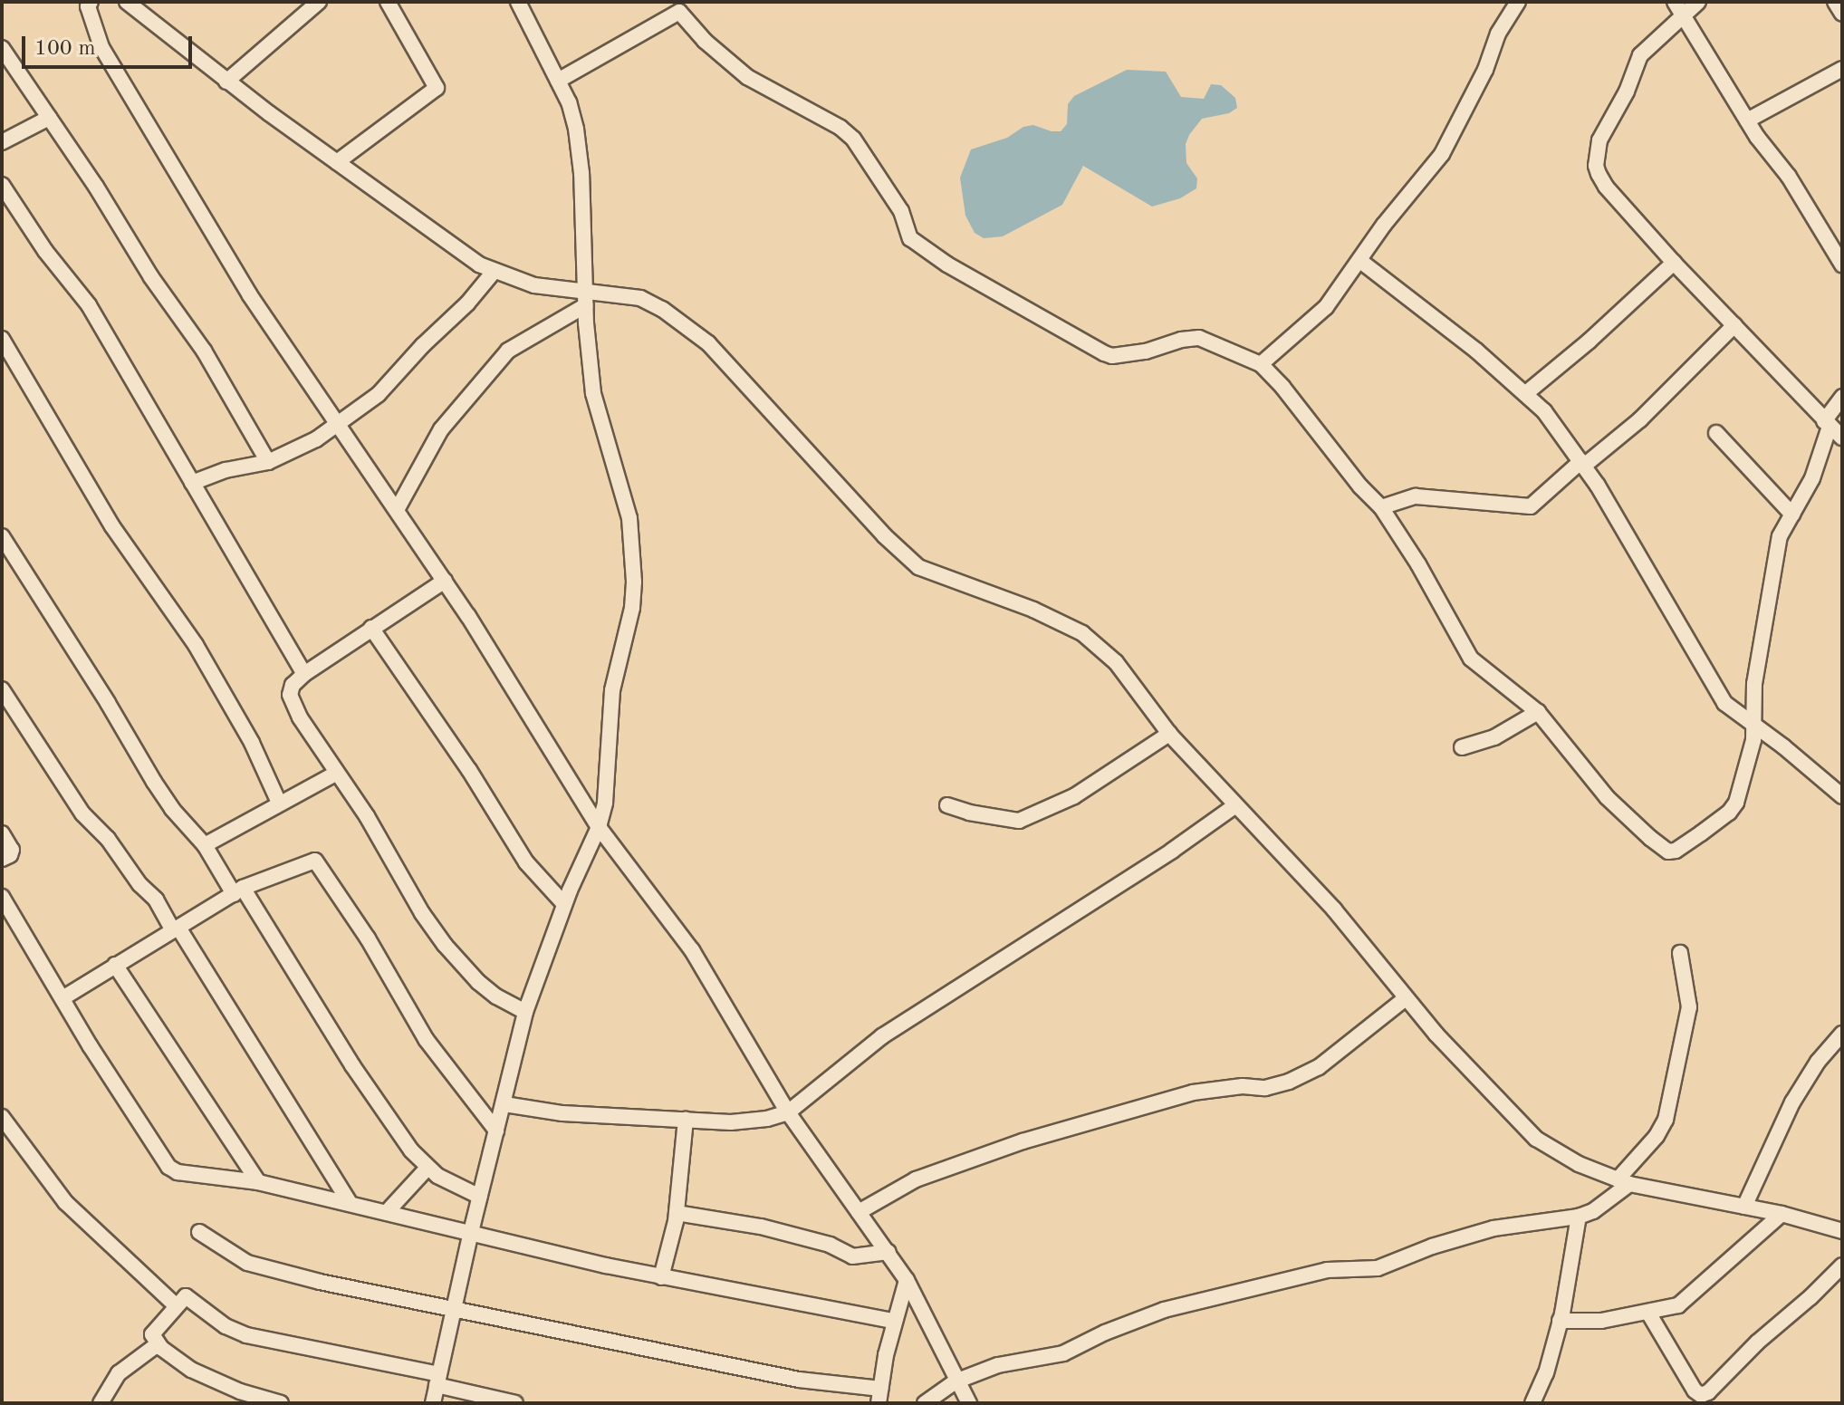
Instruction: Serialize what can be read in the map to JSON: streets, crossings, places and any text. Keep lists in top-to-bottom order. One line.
{"scale_bar":"100 m"}
